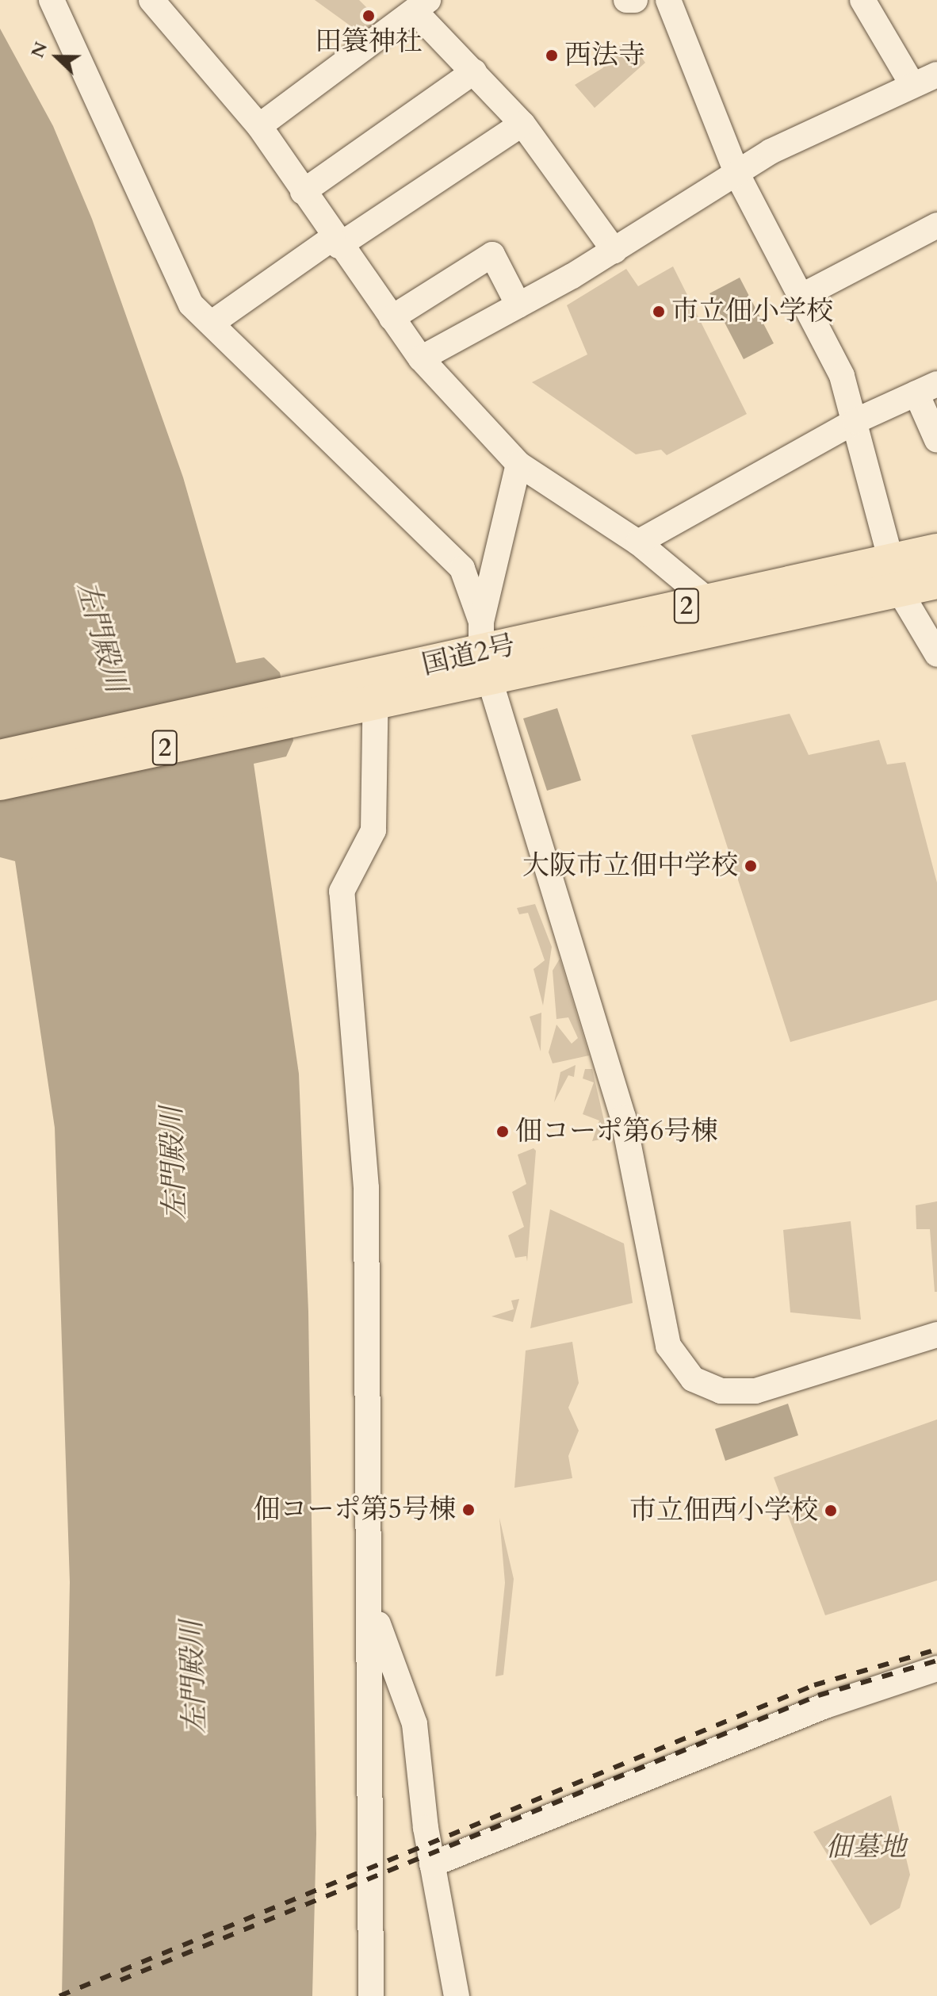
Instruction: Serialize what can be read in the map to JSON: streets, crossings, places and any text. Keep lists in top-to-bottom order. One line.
{"streets":{"highway":["2","国道2号"]},"water":["左門殿川"],"parks":["佃墓地"],"places":["田簑神社","西法寺","市立佃小学校","大阪市立佃中学校","佃コーポ第6号棟","佃コーポ第5号棟","市立佃西小学校"],"north":"left"}
